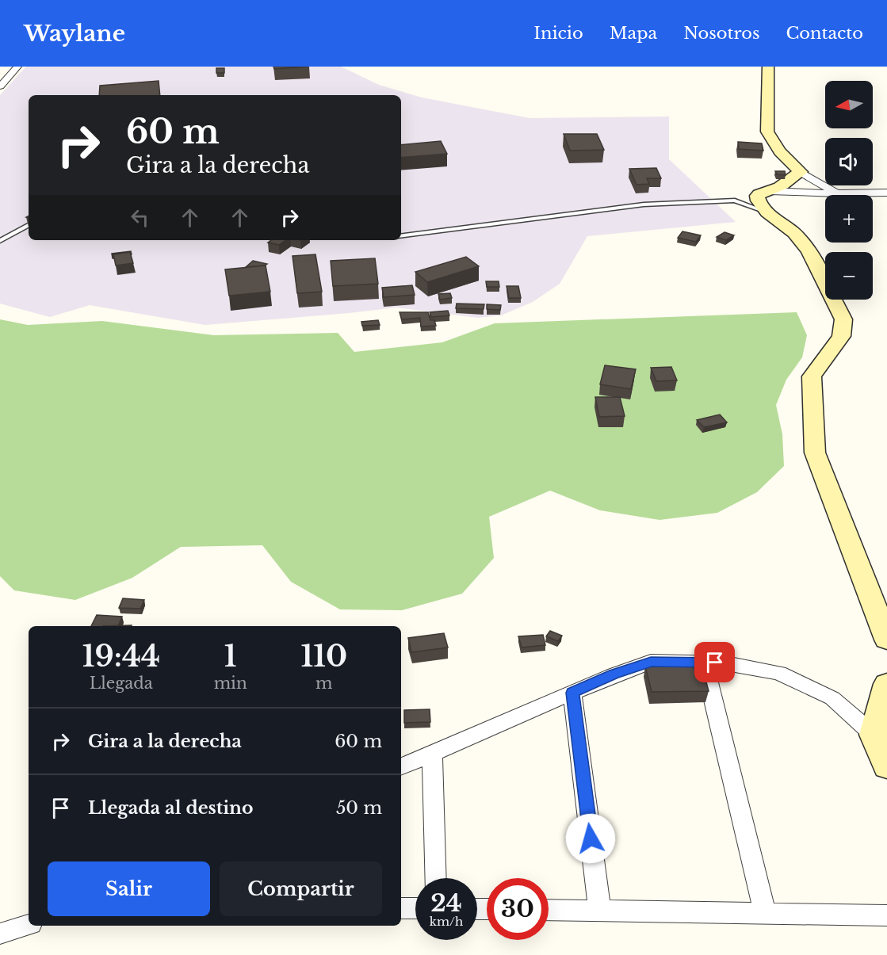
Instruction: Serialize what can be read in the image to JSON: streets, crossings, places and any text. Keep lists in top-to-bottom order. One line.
{"north":"left","page":{"header":"Waylane","nav":["Inicio","Mapa","Nosotros","Contacto"],"map_buttons":["+","−"],"turn":["60 m","Gira a la derecha"],"eta":["19:44","Llegada","1","min","110","m"],"list":[{"name":"Gira a la derecha","value":"60 m"},{"name":"Llegada al destino","value":"50 m"}],"buttons":["Salir","Compartir"],"speed":"24 km/h","limit":"30"}}
